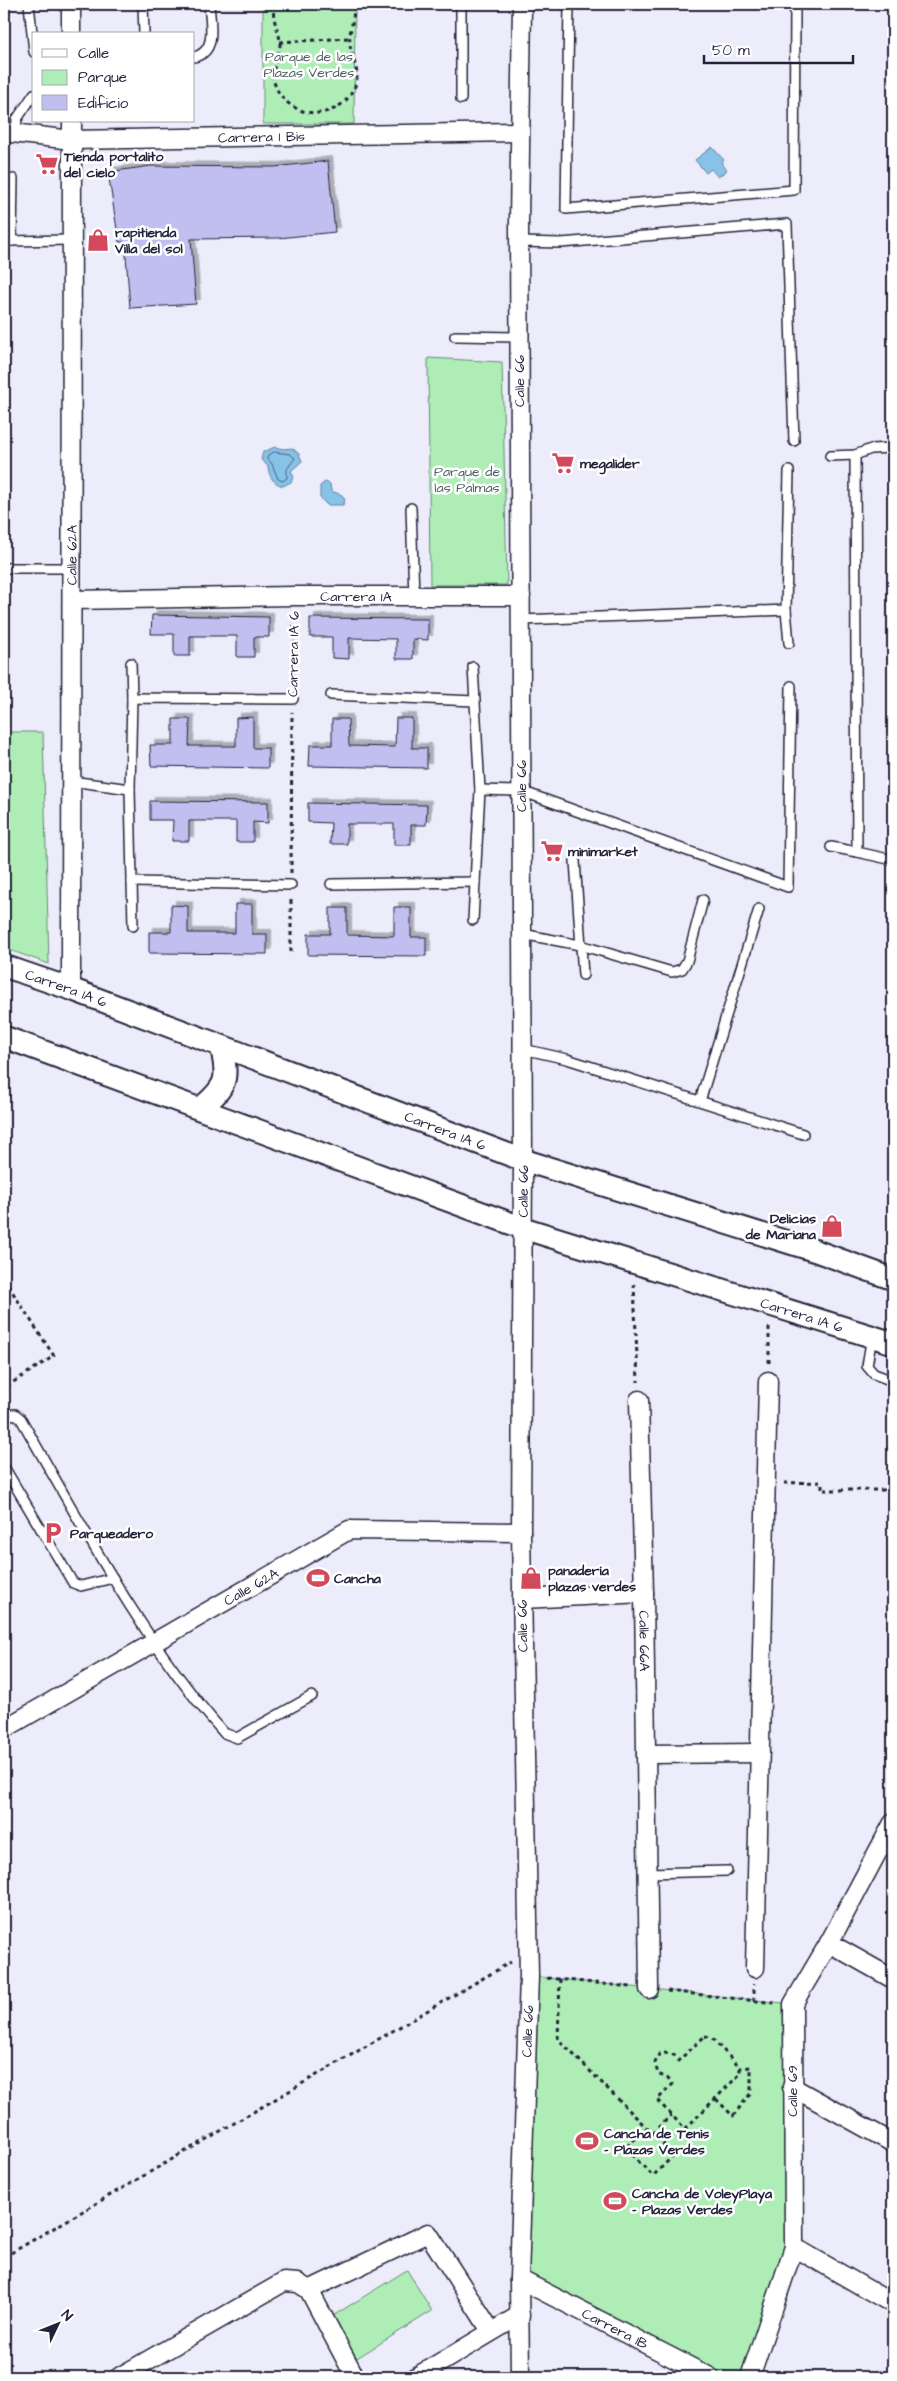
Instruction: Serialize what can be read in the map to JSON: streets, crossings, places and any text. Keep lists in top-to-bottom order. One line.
{"streets":{"street":["Carrera 1 Bis","Calle 66","Calle 62A","Carrera 1A","Carrera 1A 6","Calle 66A","Calle 69","Carrera 1B"]},"crossings":[["Carrera 1 Bis","Calle 66"],["Carrera 1 Bis","Calle 62A"],["Calle 66","Calle 62A"],["Calle 66","Carrera 1A"],["Calle 66","Carrera 1A 6"],["Calle 66","Carrera 1B"],["Calle 62A","Carrera 1A"],["Calle 62A","Carrera 1A 6"],["Carrera 1A","Carrera 1A 6"]],"parks":["Parque de las Plazas Verdes","Parque de las Palmas"],"places":{"supermarket":["Tienda portalito del cielo","megalider","minimarket"],"shop":["rapitienda Villa del sol","Delicias de Mariana","panadería plazas verdes"],"parking":["Parqueadero"],"sports":["Cancha","Cancha de Tenis - Plazas Verdes","Cancha de VoleyPlaya - Plazas Verdes"]},"legend":["Calle","Parque","Edificio"],"scale_bar":"50 m","north":"top right"}
